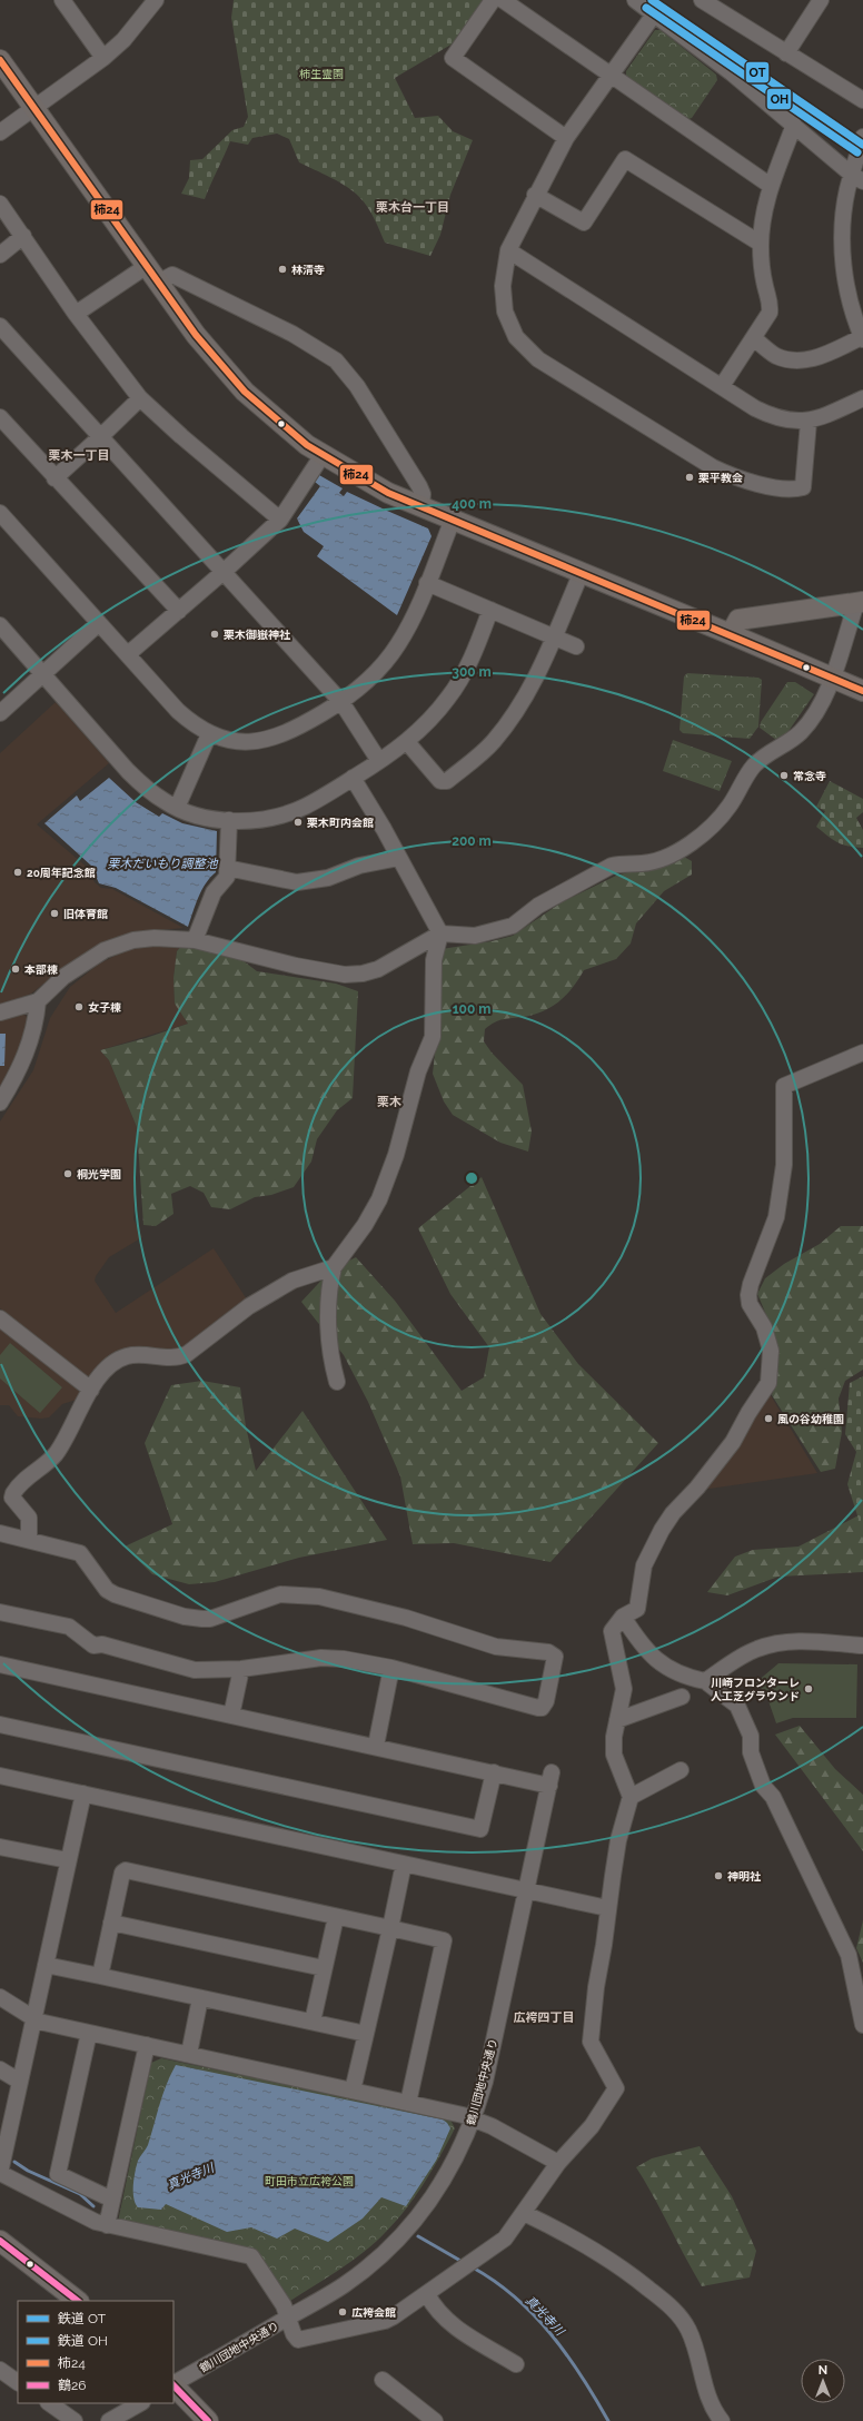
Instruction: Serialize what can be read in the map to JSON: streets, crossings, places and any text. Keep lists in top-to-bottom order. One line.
{"streets":{"street":["鶴川団地中央通り"]},"districts":["栗木台一丁目","栗木一丁目","栗木","広袴四丁目"],"water":["栗木だいもり調整池","真光寺川"],"parks":["柿生霊園","町田市立広袴公園"],"places":["林清寺","栗平教会","栗木御嶽神社","常念寺","栗木町内会館","20周年記念館","旧体育館","本部棟","女子棟","桐光学園","風の谷幼稚園","川崎フロンターレ 人工芝グラウンド","神明社","広袴会館"],"lines":["rail line OT","rail line OH","transit line 柿24","transit line 鶴26"],"legend":["鉄道 OT","鉄道 OH","柿24","鶴26"],"north":"top","rings":["400 m","300 m","200 m","100 m"]}
